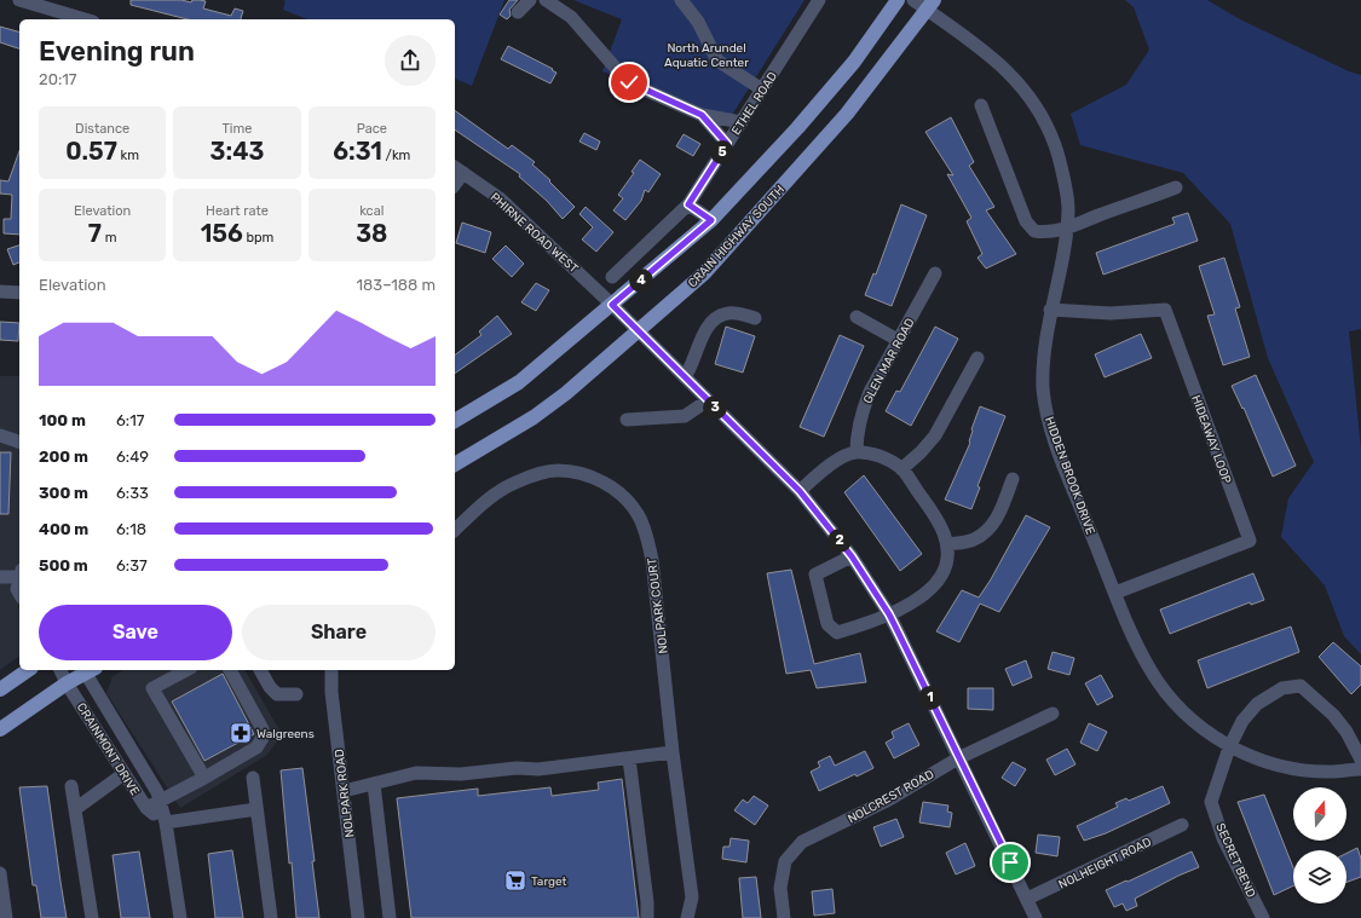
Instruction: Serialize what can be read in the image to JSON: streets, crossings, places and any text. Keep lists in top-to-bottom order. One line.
{"streets":{"main road":["CRAIN HIGHWAY SOUTH"],"street":["ETHEL ROAD","PHIRNE ROAD WEST","GLEN MAR ROAD","HIDEAWAY LOOP","HIDDEN BROOK DRIVE","NOLPARK COURT","CRAINMONT DRIVE","NOLPARK ROAD","NOLCREST ROAD","SECRET BEND","NOLHEIGHT ROAD"]},"crossings":[["PHIRNE ROAD WEST","CRAIN HIGHWAY SOUTH"],["PHIRNE ROAD WEST","NOLCREST ROAD"],["PHIRNE ROAD WEST","NOLHEIGHT ROAD"],["CRAIN HIGHWAY SOUTH","HIDDEN BROOK DRIVE"],["HIDEAWAY LOOP","HIDDEN BROOK DRIVE"],["HIDDEN BROOK DRIVE","SECRET BEND"]],"parks":["North Arundel Aquatic Center"],"places":{"pharmacy":["Walgreens"],"supermarket":["Target"]},"north":"top","page":{"heading":["Evening run","20:17"],"stats":[["Distance","0.57 km"],["Time","3:43"],["Pace","6:31 /km"],["Elevation","7 m"],["Heart rate","156 bpm"],["kcal","38"]],"pins":["5","4","3","2","1"],"chart":["Elevation","183–188 m"],"list":[{"name":"100 m","note":"6:17"},{"name":"200 m","note":"6:49"},{"name":"300 m","note":"6:33"},{"name":"400 m","note":"6:18"},{"name":"500 m","note":"6:37"}],"buttons":["Save","Share"]}}
